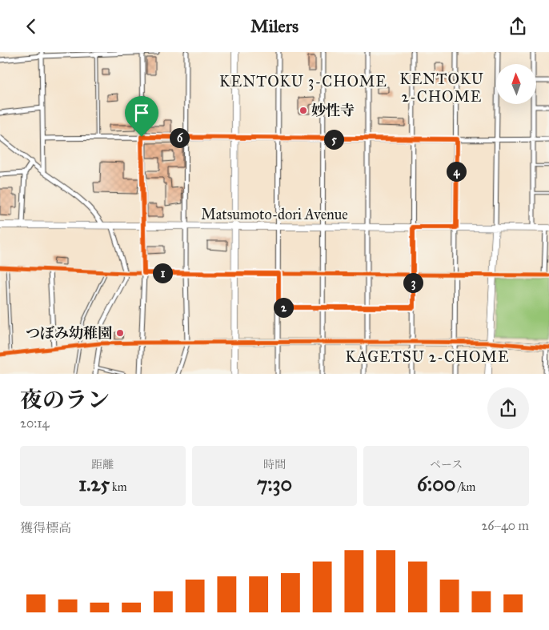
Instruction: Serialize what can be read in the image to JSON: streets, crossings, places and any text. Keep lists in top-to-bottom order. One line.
{"streets":{"street":["Matsumoto-dori Avenue"]},"districts":["KENTOKU 2-CHOME","KENTOKU 3-CHOME","KAGETSU 2-CHOME"],"places":["妙性寺","つぼみ幼稚園"],"north":"top","page":{"header":"Milers","pins":["6","5","4","1","3","2"],"heading":["夜のラン","20:14"],"stats":[["距離","1.25 km"],["時間","7:30"],["ペース","6:00 /km"]],"chart":["獲得標高","26–40 m"]}}
